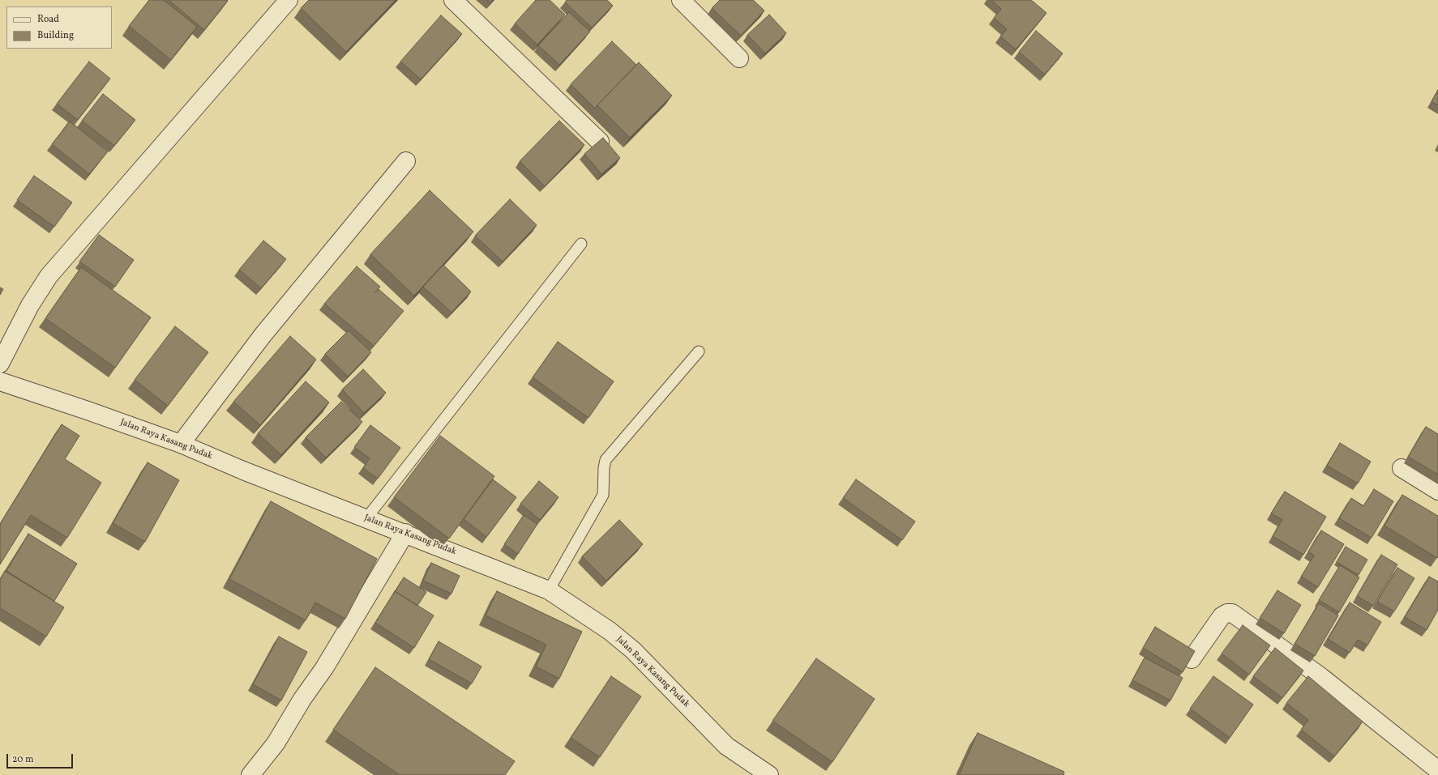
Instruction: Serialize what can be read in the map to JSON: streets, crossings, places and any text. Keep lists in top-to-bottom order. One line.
{"streets":{"street":["Jalan Raya Kasang Pudak"]},"legend":["Road","Building"],"scale_bar":"20 m"}
